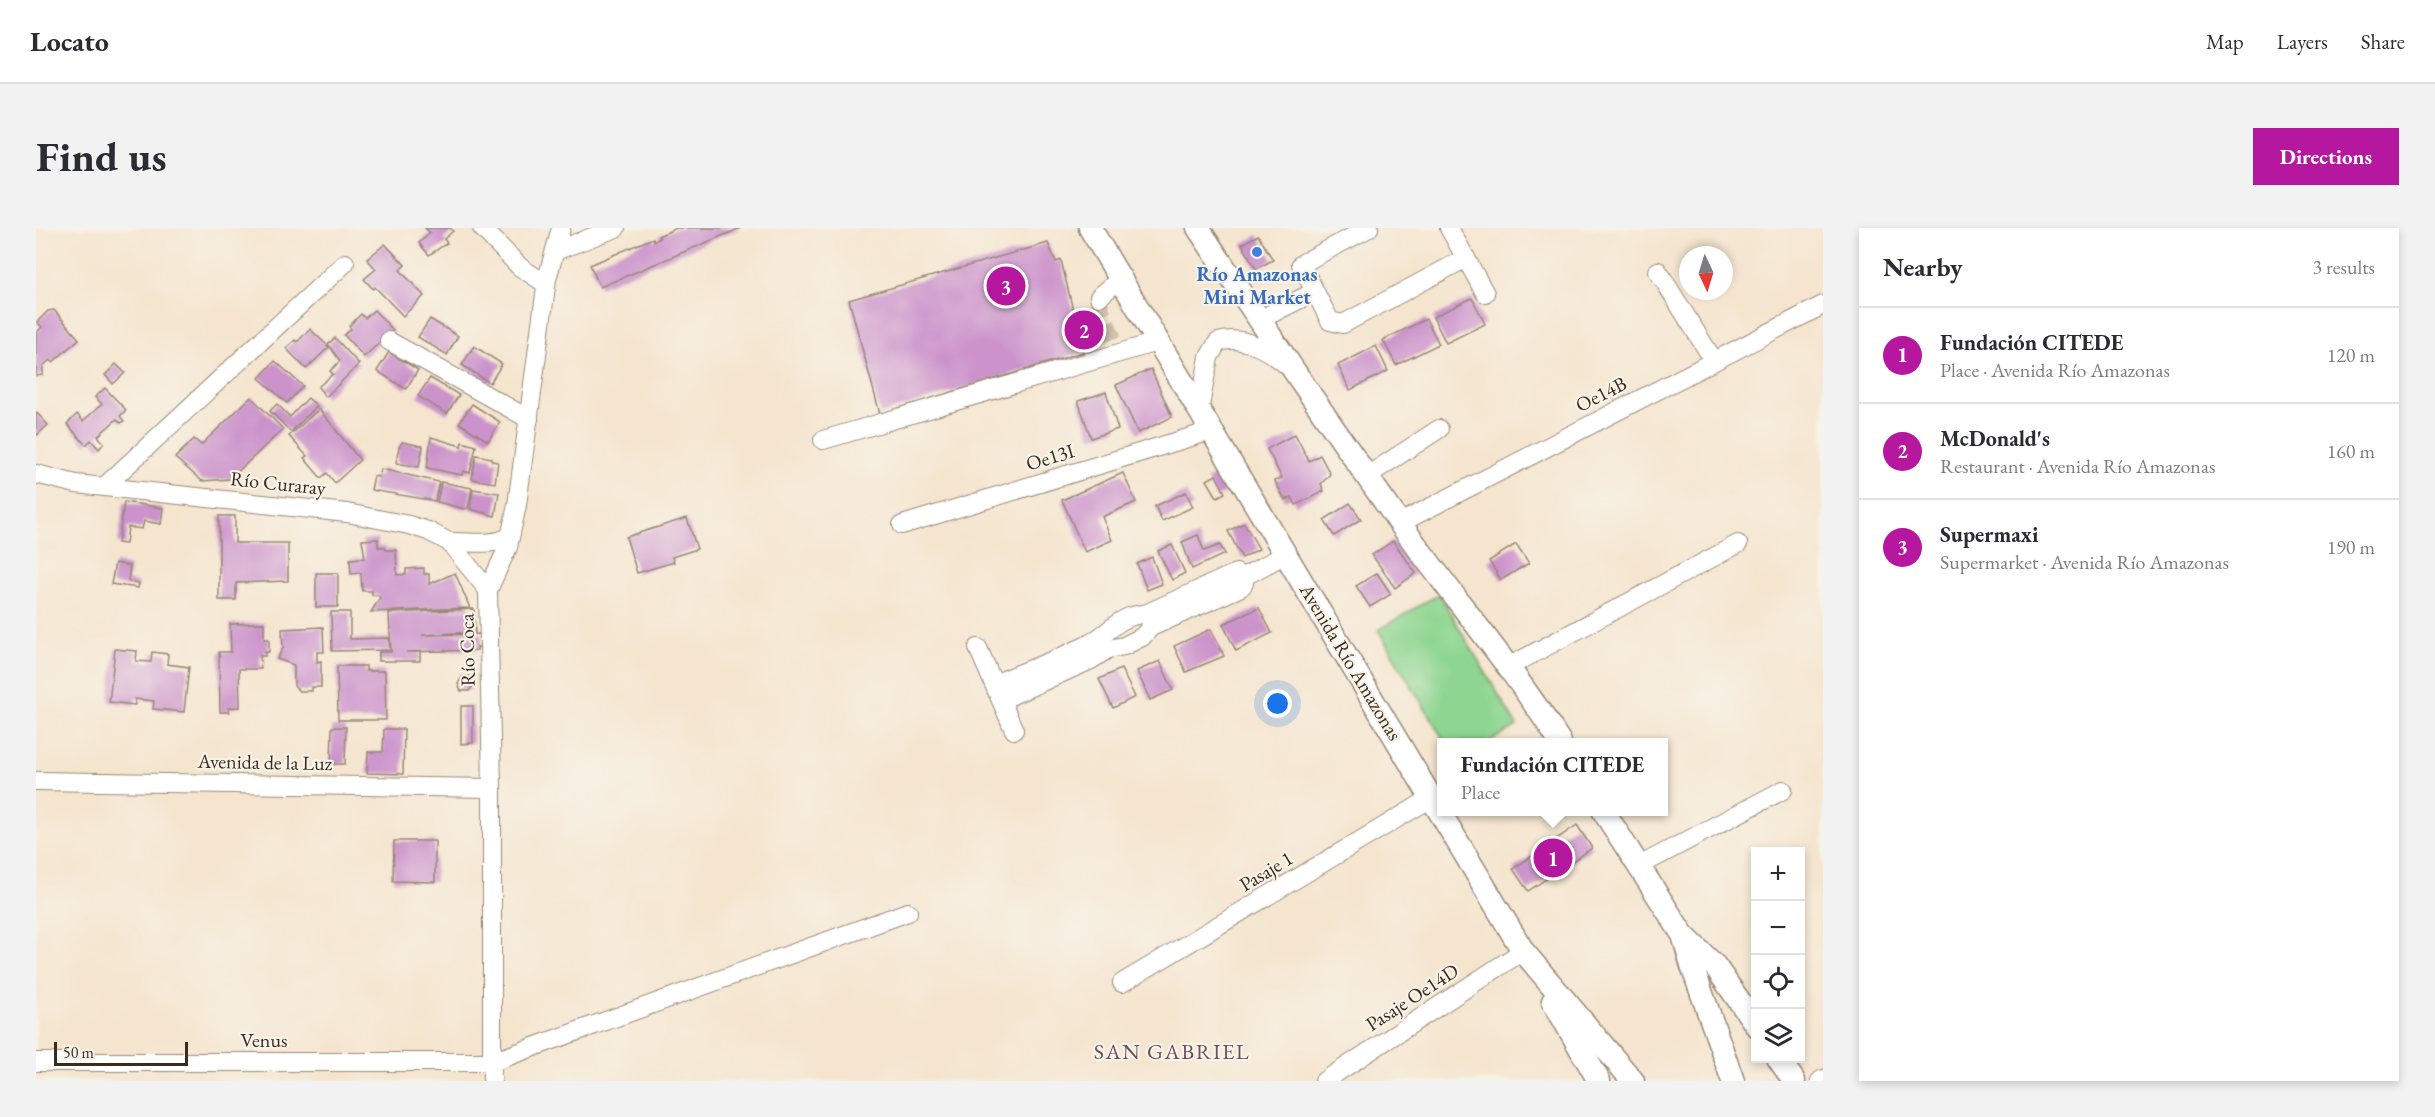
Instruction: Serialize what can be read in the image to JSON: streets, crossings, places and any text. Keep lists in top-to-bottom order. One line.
{"streets":{"main road":["Avenida Río Amazonas"],"street":["Oe14B","Oe13I","Río Curaray","Río Coca","Avenida de la Luz","Pasaje 1","Pasaje Oe14D","Venus"]},"crossings":[["Oe13I","Avenida Río Amazonas"],["Río Curaray","Río Coca"],["Río Coca","Avenida de la Luz"],["Río Coca","Venus"],["Avenida Río Amazonas","Pasaje 1"],["Avenida Río Amazonas","Pasaje Oe14D"]],"districts":["SAN GABRIEL"],"places":["Río Amazonas Mini Market"],"scale_bar":"50 m","north":"bottom","page":{"header":"Locato","nav":["Map","Layers","Share"],"buttons":"Directions","title":"Find us","heading":["Nearby","3 results"],"pins":["3","2","1"],"list":[{"mark":"1","name":"Fundación CITEDE","note":"Place · Avenida Río Amazonas","value":"120 m"},{"mark":"2","name":"McDonald's","note":"Restaurant · Avenida Río Amazonas","value":"160 m"},{"mark":"3","name":"Supermaxi","note":"Supermarket · Avenida Río Amazonas","value":"190 m"}],"popup":["Fundación CITEDE","Place"],"map_buttons":["+","−"],"scale":"50 m"}}
